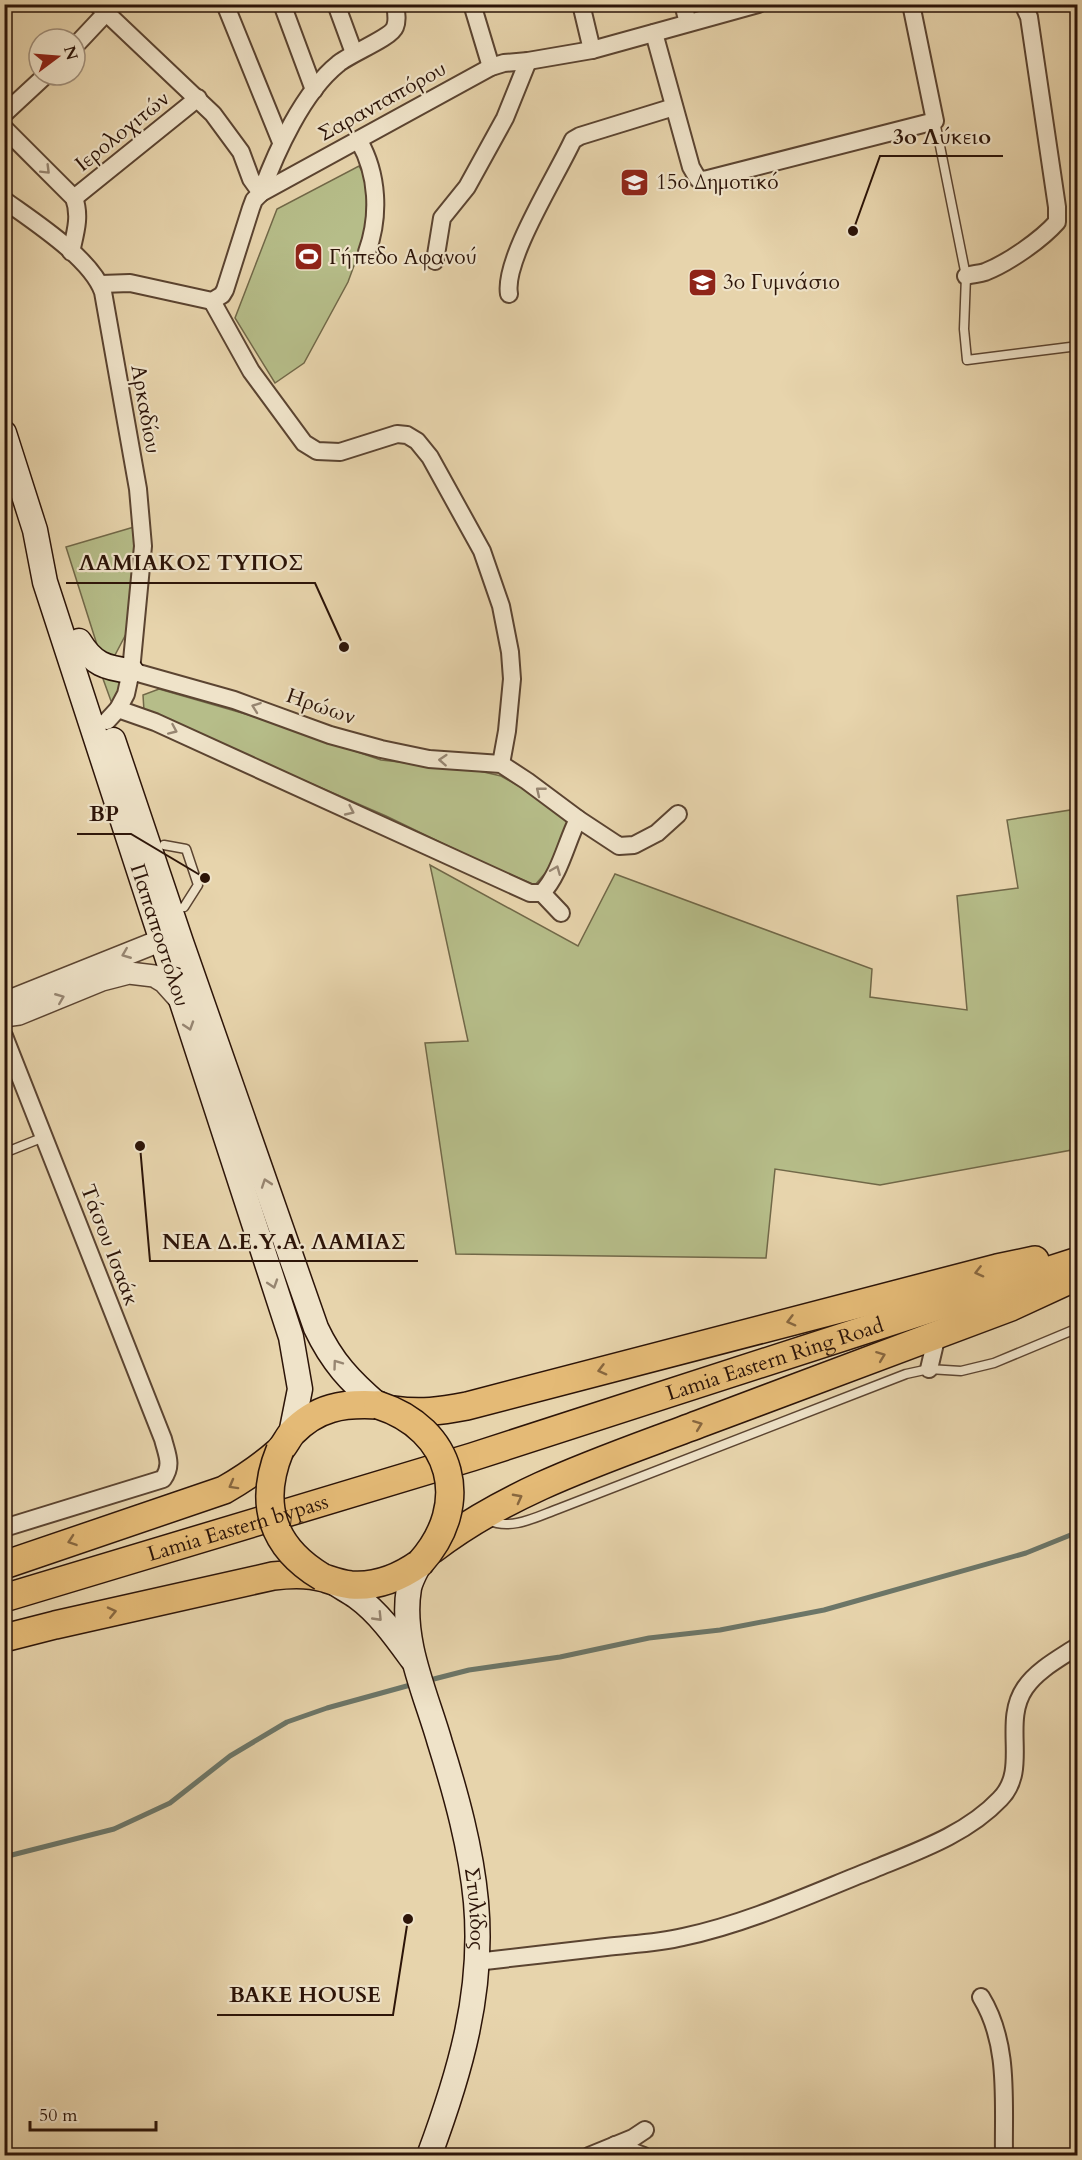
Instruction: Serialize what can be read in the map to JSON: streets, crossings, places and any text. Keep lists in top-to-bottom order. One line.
{"streets":{"main road":["Παπαποστόλου","Lamia Eastern Ring Road","Στυλίδος"],"street":["Σαρανταπόρου","Ιερολοχιτών","Αρκαδίου","Ηρώων","Τάσου Ισαάκ"]},"crossings":[["Αρκαδίου","Ηρώων"],["Αρκαδίου","Παπαποστόλου"],["Παπαποστόλου","Στυλίδος"]],"places":{"school or university":["15ο Δημοτικό","3ο Γυμνάσιο"],"other":["3ο Λύκειο","ΛΑΜΙΑΚΟΣ ΤΥΠΟΣ","BP","ΝΕΑ Δ.Ε.Υ.Α. ΛΑΜΙΑΣ","BAKE HOUSE"],"sports":["Γήπεδο Αφανού"]},"scale_bar":"50 m","north":"right"}
